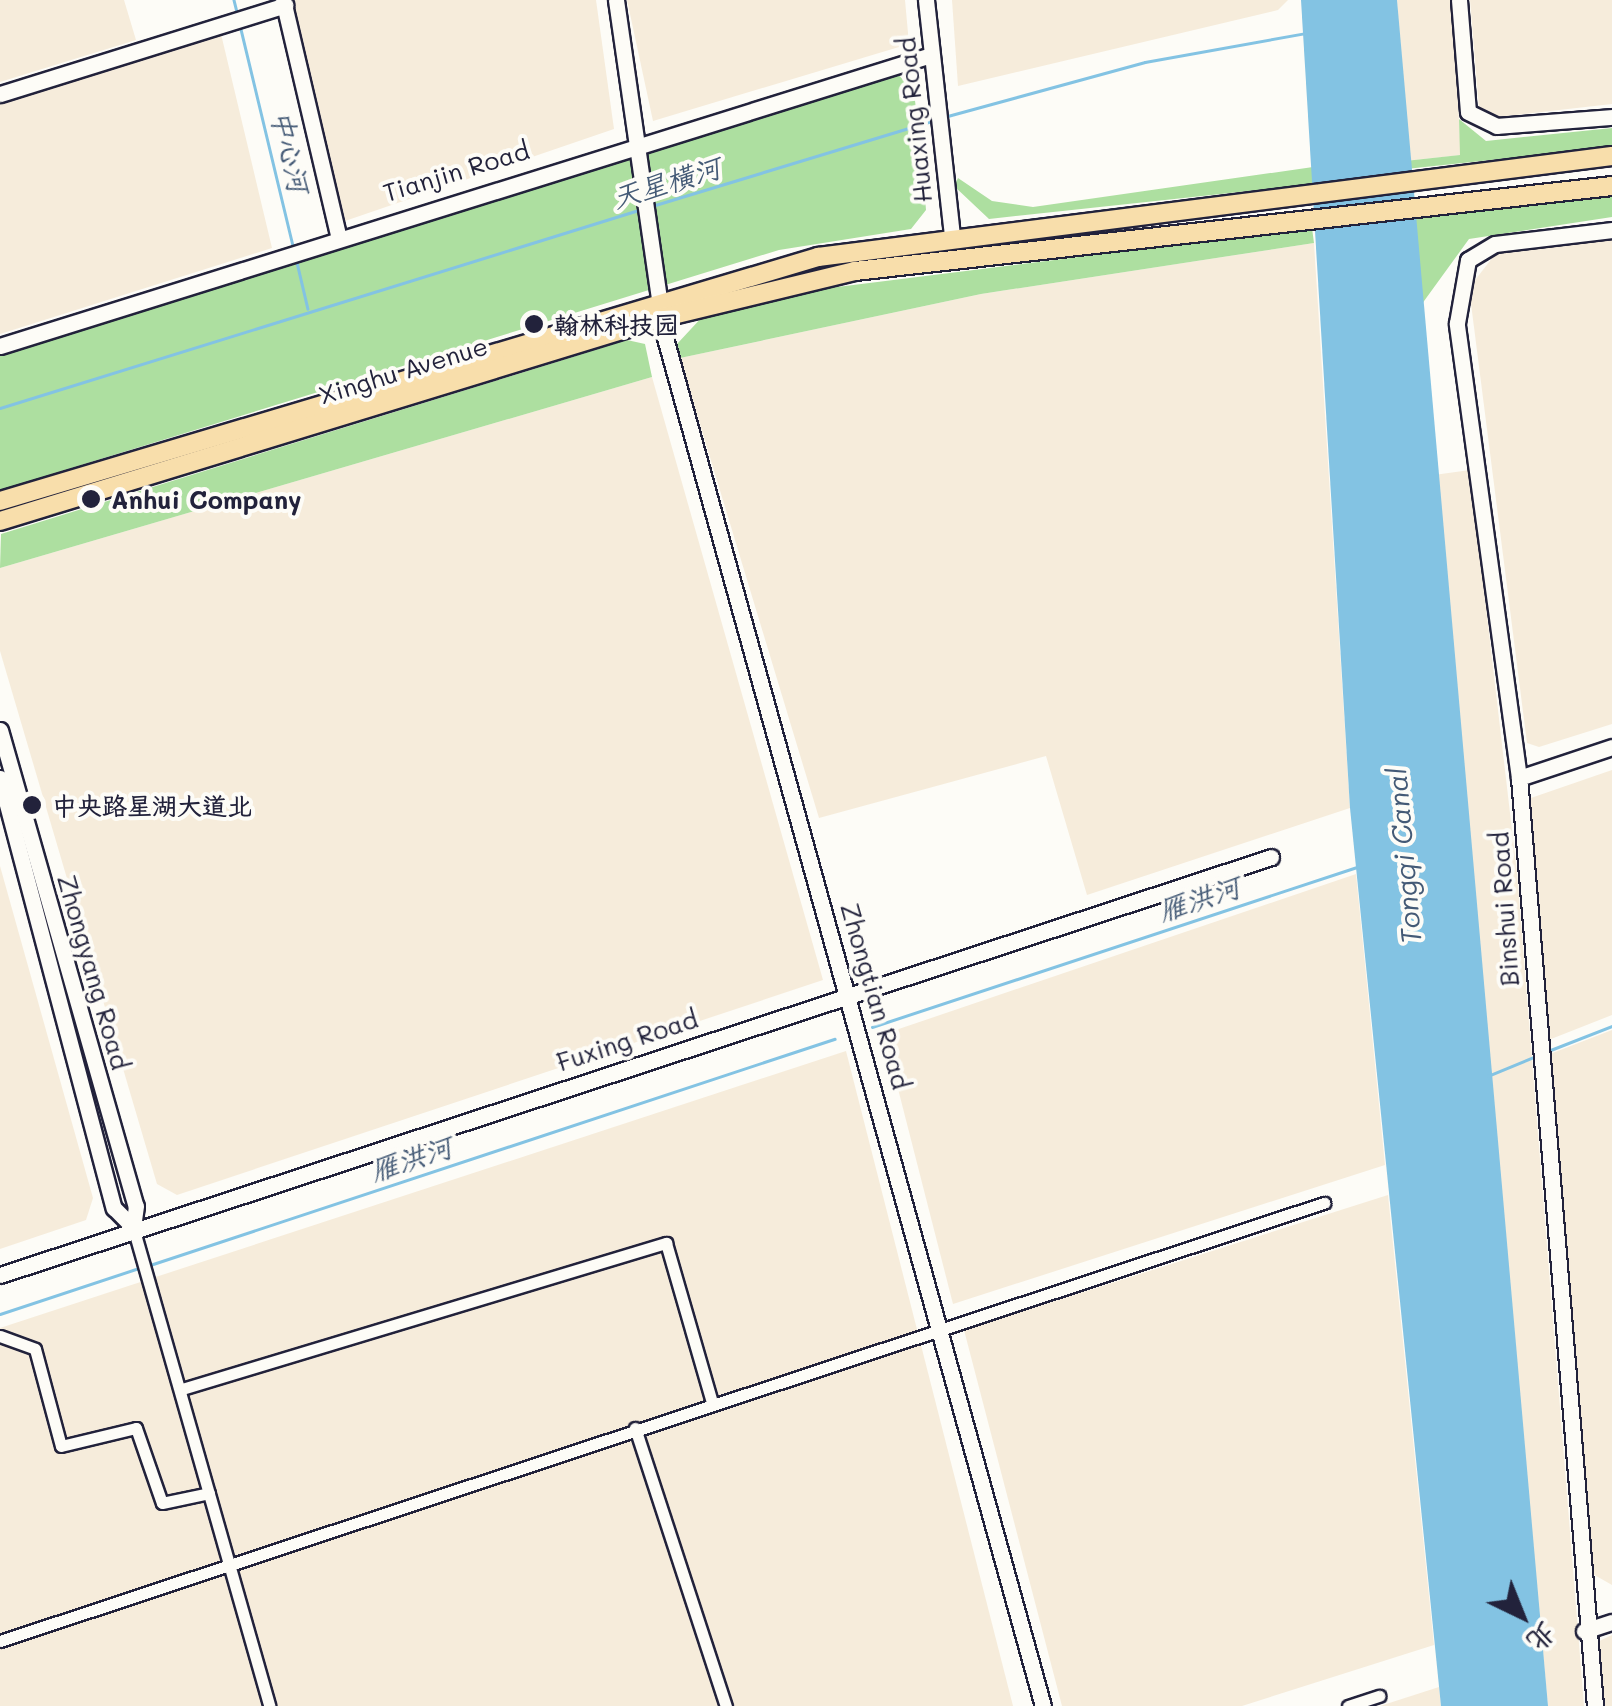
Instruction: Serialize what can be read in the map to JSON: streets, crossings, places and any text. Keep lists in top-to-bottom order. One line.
{"streets":{"main road":["Xinghu Avenue"],"street":["Huaxing Road","Tianjin Road","Binshui Road","Zhongyang Road","Zhongtian Road","Fuxing Road"]},"crossings":[["Huaxing Road","Tianjin Road"],["Huaxing Road","Xinghu Avenue"],["Tianjin Road","Zhongtian Road"],["Xinghu Avenue","Zhongtian Road"],["Zhongyang Road","Fuxing Road"],["Zhongtian Road","Fuxing Road"]],"water":["中心河","天星横河","Tongqi Canal","雁洪河"],"places":["翰林科技园","Anhui Company","中央路星湖大道北"],"north":"bottom right"}
